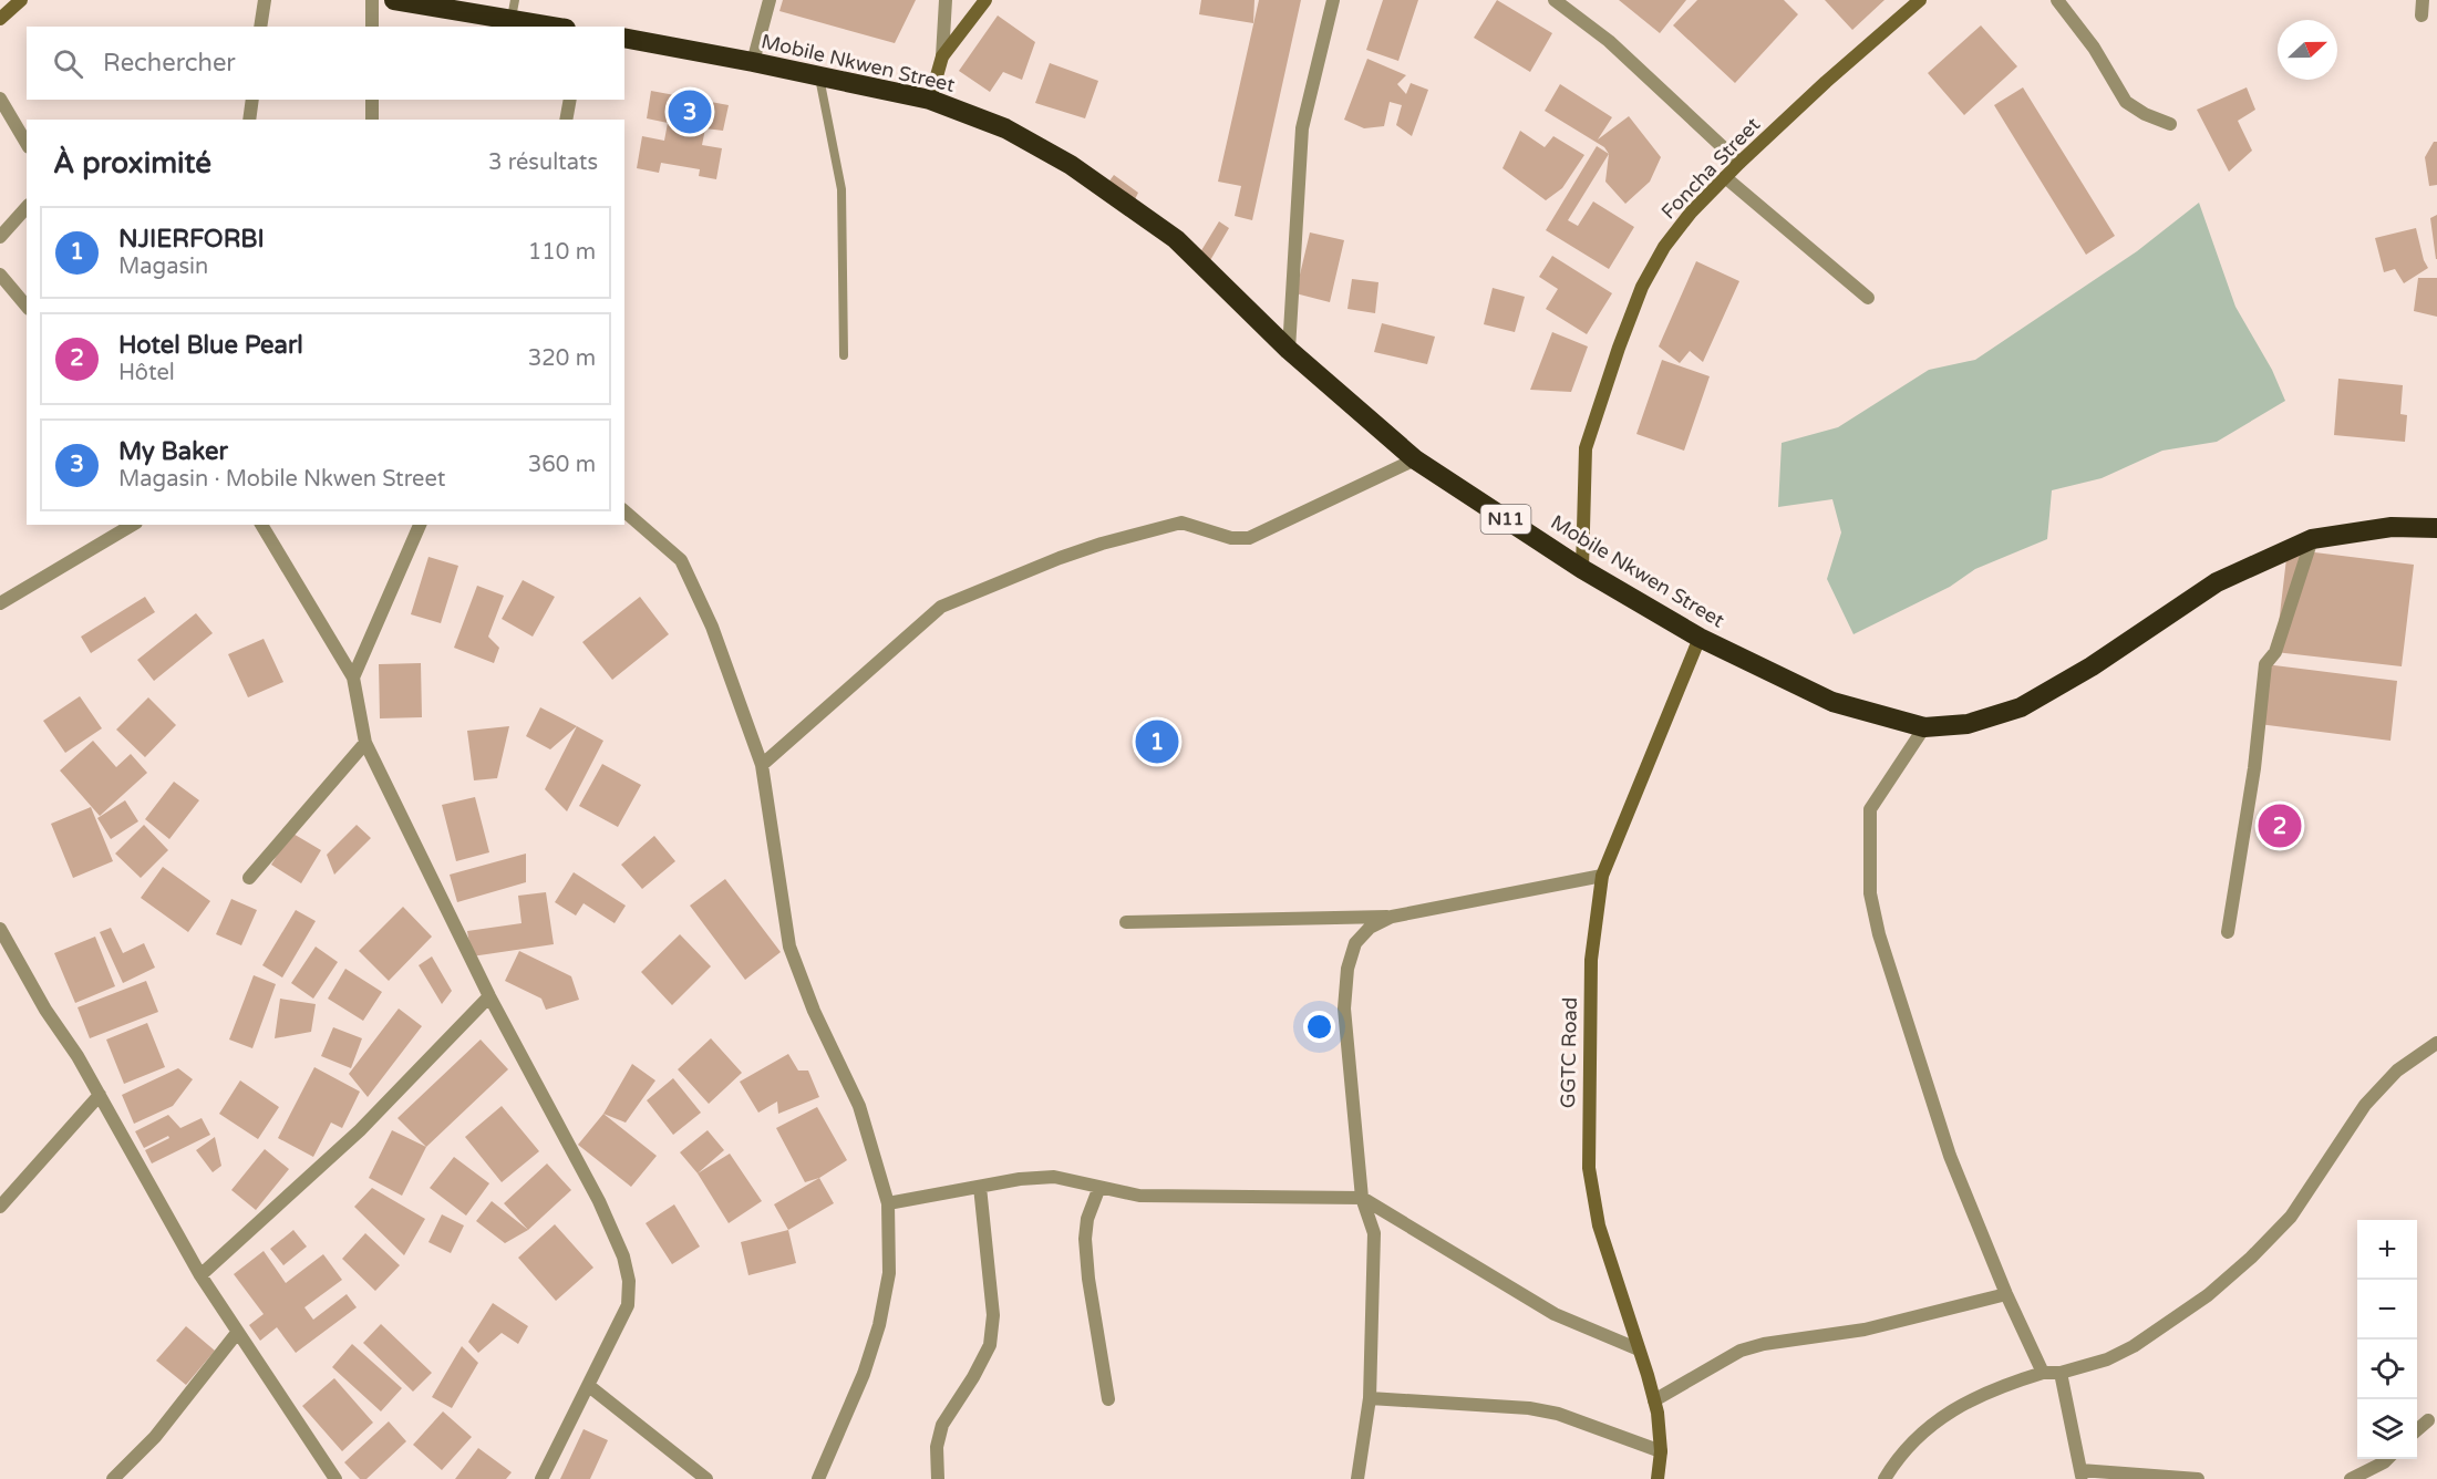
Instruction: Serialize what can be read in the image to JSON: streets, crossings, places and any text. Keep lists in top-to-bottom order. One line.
{"streets":{"highway":["Mobile Nkwen Street","N11"],"street":["Foncha Street","GGTC Road"]},"crossings":[["Mobile Nkwen Street","Foncha Street"],["Mobile Nkwen Street","GGTC Road"]],"north":"right","page":{"search":"Rechercher","pins":["3","1","2"],"heading":["À proximité","3 résultats"],"list":[{"mark":"1","name":"NJIERFORBI","note":"Magasin","value":"110 m"},{"mark":"2","name":"Hotel Blue Pearl","note":"Hôtel","value":"320 m"},{"mark":"3","name":"My Baker","note":"Magasin · Mobile Nkwen Street","value":"360 m"}],"map_buttons":["+","−"]}}
